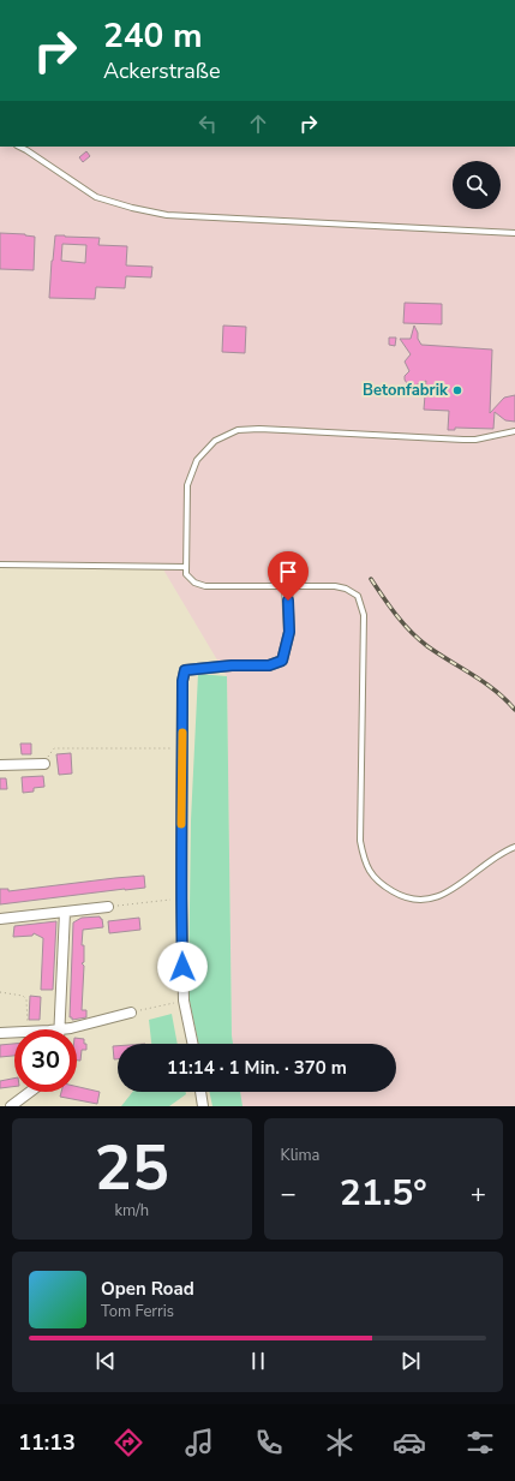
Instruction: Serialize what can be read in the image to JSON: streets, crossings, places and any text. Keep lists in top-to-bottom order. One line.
{"places":["Betonfabrik"],"page":{"turn":["240 m","Ackerstraße"],"limit":"30","trip":"11:14 · 1 Min. · 370 m","tile":[["25","km/h"],"Klima"],"heat":["−","21.5°","+"],"song":["Open Road","Tom Ferris"],"tabs":"11:13"}}
